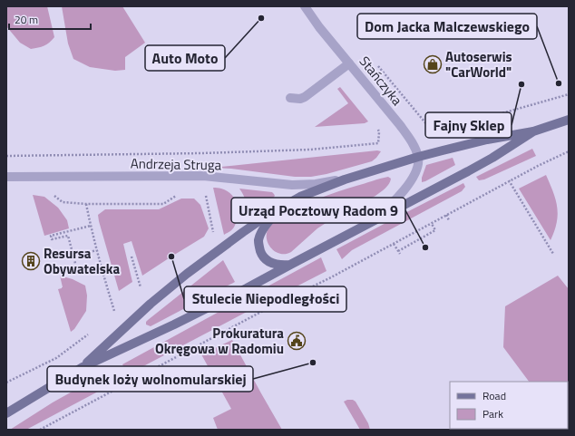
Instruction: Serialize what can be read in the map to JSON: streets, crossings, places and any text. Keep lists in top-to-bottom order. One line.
{"streets":{"street":["Stańczyka","Andrzeja Struga"]},"places":{"other":["Auto Moto","Dom Jacka Malczewskiego","Fajny Sklep","Urząd Pocztowy Radom 9","Stulecie Niepodległości","Budynek loży wolnomularskiej"],"shop":["Autoserwis \"CarWorld\""],"building":["Resursa Obywatelska"],"public building":["Prokuratura Okręgowa w Radomiu"]},"legend":["Road","Park"],"scale_bar":"20 m"}
